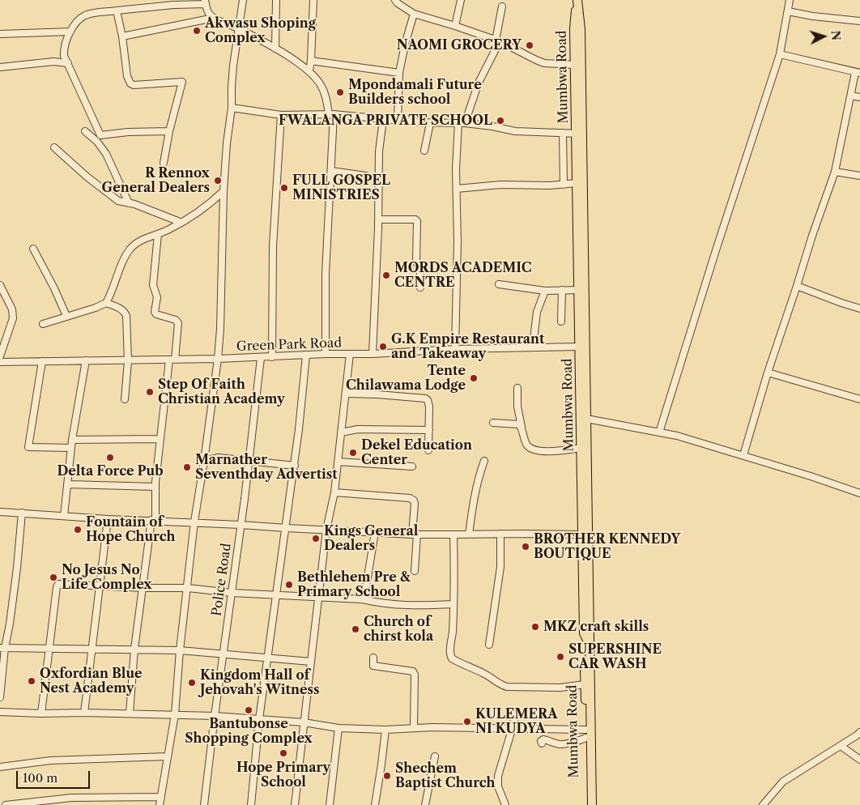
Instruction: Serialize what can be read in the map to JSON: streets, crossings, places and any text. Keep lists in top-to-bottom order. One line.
{"streets":{"main road":["Mumbwa Road"],"street":["Green Park Road","Police Road"]},"crossings":[["Mumbwa Road","Green Park Road"],["Green Park Road","Police Road"]],"places":["Akwasu Shoping Complex","NAOMI GROCERY","Mpondamali Future Builders school","FWALANGA PRIVATE SCHOOL","R Rennox General Dealers","FULL GOSPEL MINISTRIES","MORDS ACADEMIC CENTRE","G.K Empire Restaurant and Takeaway","Tente Chilawama Lodge","Step Of Faith Christian Academy","Dekel Education Center","Delta Force Pub","Marnather Seventhday Advertist","Fountain of Hope Church","Kings General Dealers","BROTHER KENNEDY BOUTIQUE","No Jesus No Life Complex","Bethlehem Pre & Primary School","MKZ craft skills","Church of chirst kola","SUPERSHINE CAR WASH","Oxfordian Blue Nest Academy","Kingdom Hall of Jehovah's Witness","Bantubonse Shopping Complex","KULEMERA NI KUDYA","Hope Primary School","Shechem Baptist Church"],"scale_bar":"100 m","north":"right"}
